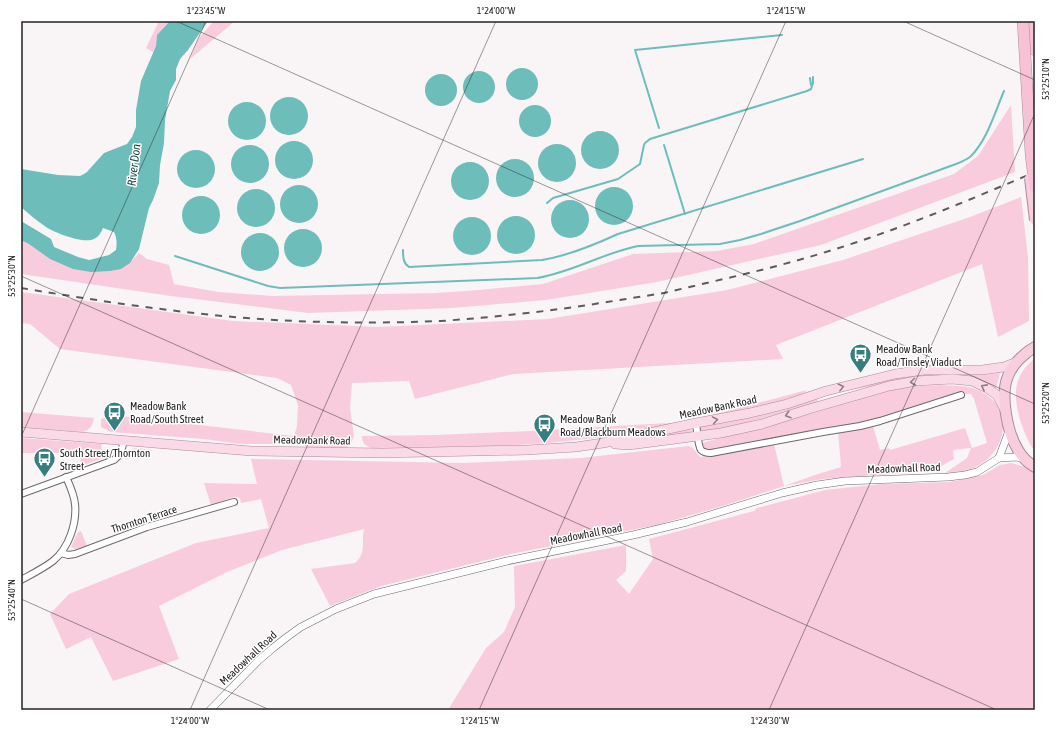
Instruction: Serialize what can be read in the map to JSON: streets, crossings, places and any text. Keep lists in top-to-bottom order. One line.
{"streets":{"main road":["Meadow Bank Road","Meadowbank Road"],"street":["Meadowhall Road","Thornton Terrace"]},"crossings":[["Meadow Bank Road","Meadowbank Road"]],"water":["River Don"],"places":{"bus stop":["Meadow Bank Road/Tinsley Viaduct","Meadow Bank Road/South Street","Meadow Bank Road/Blackburn Meadows","South Street/Thornton Street"]},"coordinates":["1°23'45\"W","1°24'00\"W","1°24'15\"W","53°25'10\"N","53°25'30\"N","53°25'20\"N","53°25'40\"N","1°24'30\"W"]}
